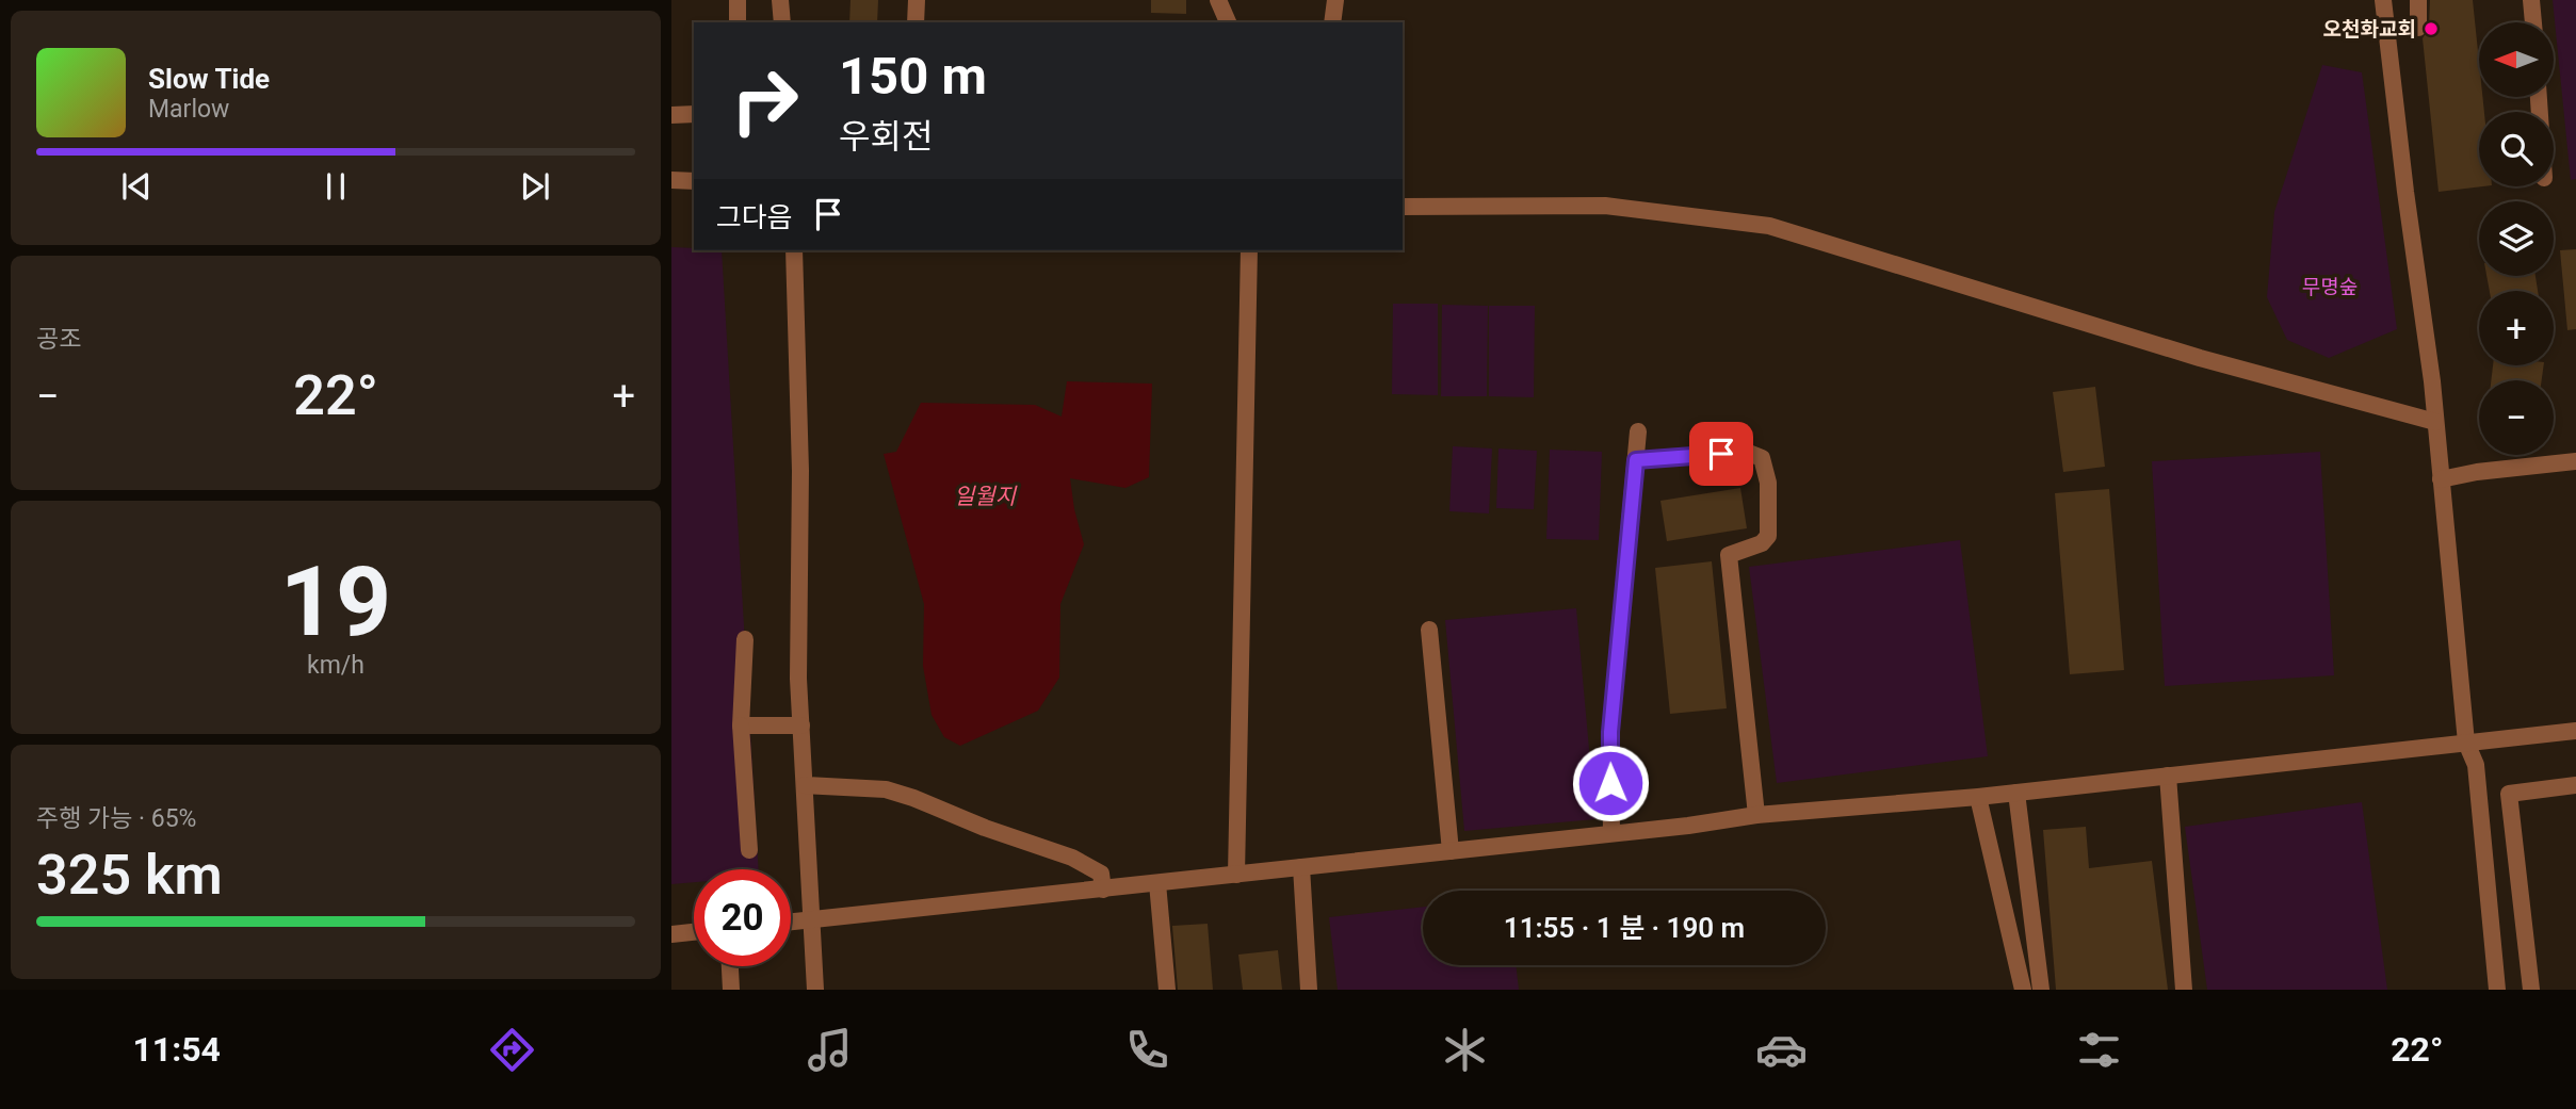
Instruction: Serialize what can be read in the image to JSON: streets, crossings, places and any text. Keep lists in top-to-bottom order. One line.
{"water":["일월지"],"parks":["무명숲"],"places":["오천화교회"],"north":"left","page":{"map_buttons":["+","−"],"turn":["150 m","우회전"],"song":["Slow Tide","Marlow"],"then":"그다음","tile":["공조",["19","km/h"],["주행 가능 · 65%","325 km"]],"heat":["−","22°","+"],"limit":"20","trip":"11:55 · 1 분 · 190 m","tabs":["11:54","22°"]}}
